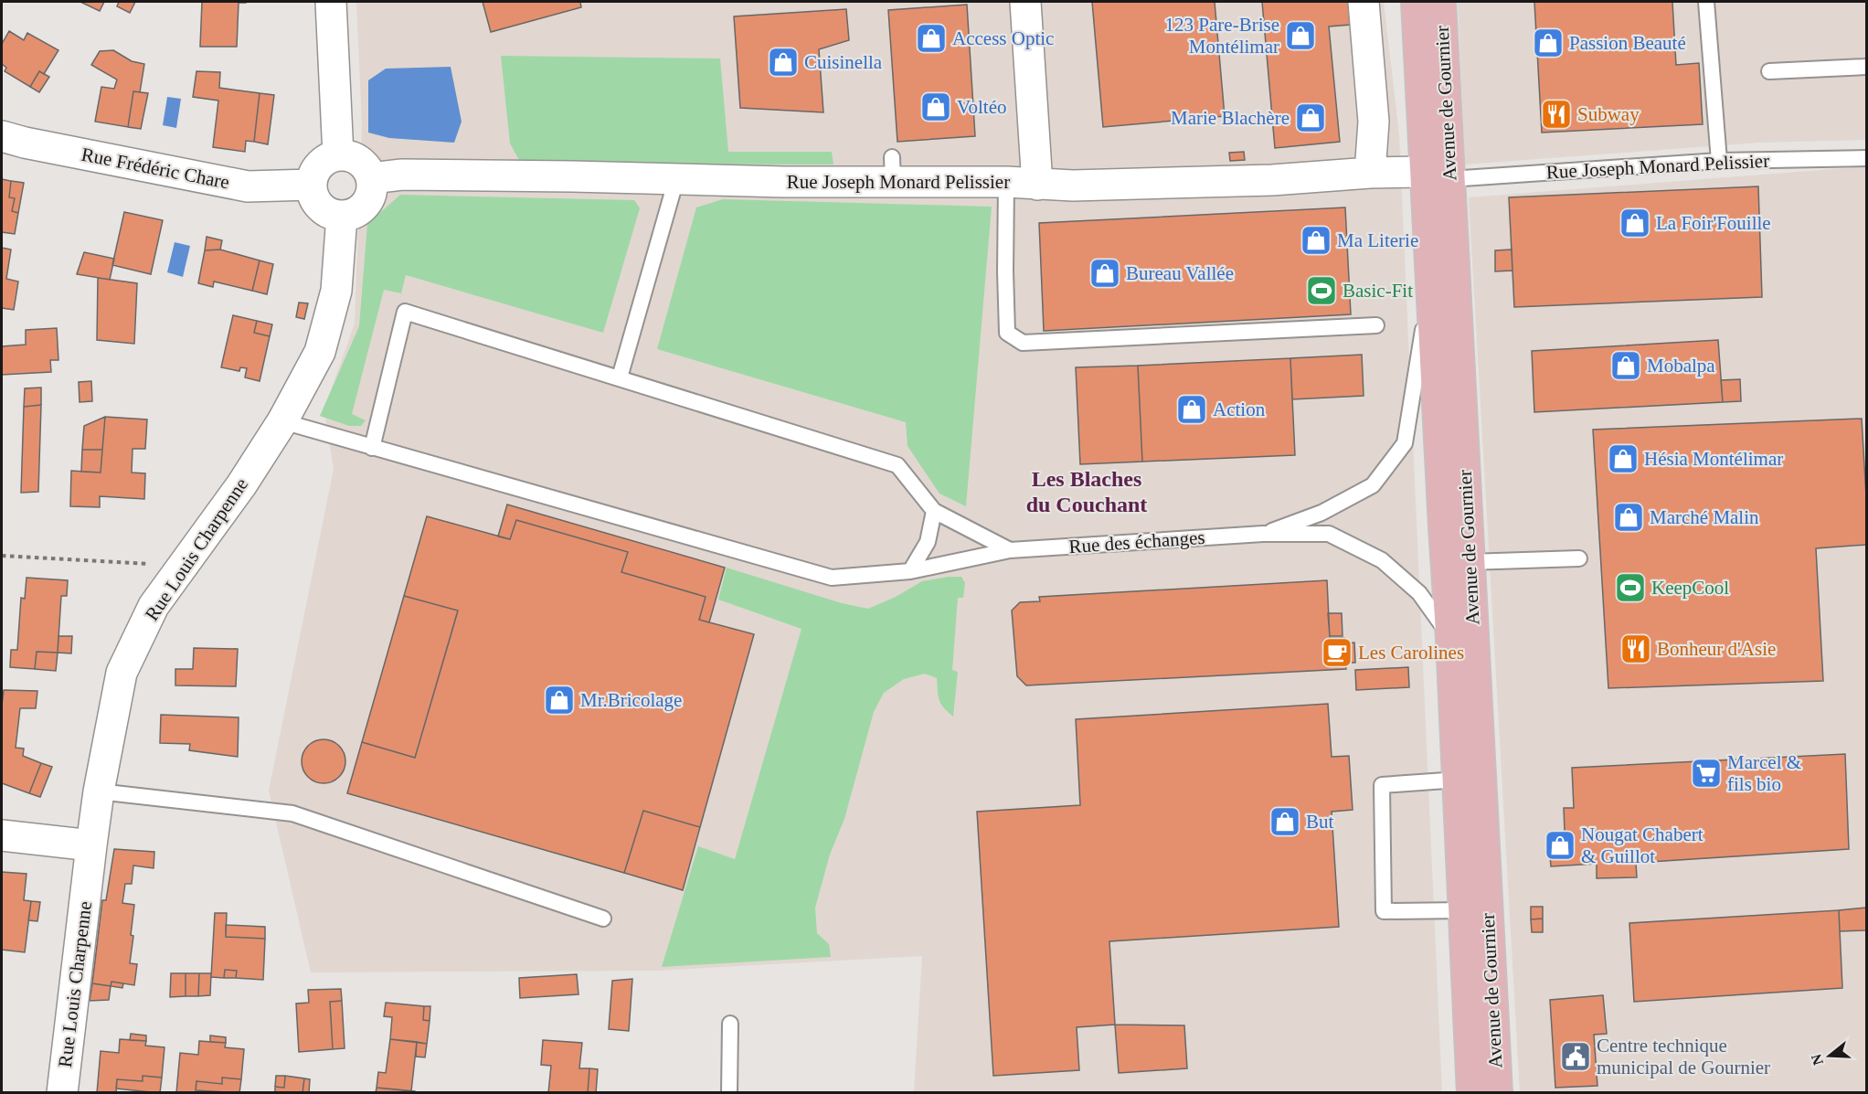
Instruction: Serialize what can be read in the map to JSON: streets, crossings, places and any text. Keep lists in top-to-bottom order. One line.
{"streets":{"main road":["Avenue de Gournier"],"street":["Rue Joseph Monard Pelissier","Rue Frédéric Chare","Rue Louis Charpenne"],"lane":["Rue des échanges"]},"crossings":[["Avenue de Gournier","Rue Joseph Monard Pelissier"],["Rue Joseph Monard Pelissier","Rue Frédéric Chare"],["Rue Joseph Monard Pelissier","Rue Louis Charpenne"],["Rue Frédéric Chare","Rue Louis Charpenne"],["Rue des échanges","Rue Louis Charpenne"]],"districts":["Les Blaches du Couchant"],"places":{"shop":["123 Pare-Brise Montélimar","Access Optic","Passion Beauté","Cuisinella","Voltéo","Marie Blachère","La Foir'Fouille","Ma Literie","Bureau Vallée","Mobalpa","Action","Hésia Montélimar","Marché Malin","Mr.Bricolage","But","Nougat Chabert & Guillot"],"restaurant":["Subway","Bonheur d'Asie"],"sports":["Basic-Fit","KeepCool"],"cafe":["Les Carolines"],"supermarket":["Marcel & fils bio"],"public building":["Centre technique municipal de Gournier"]},"north":"left"}
